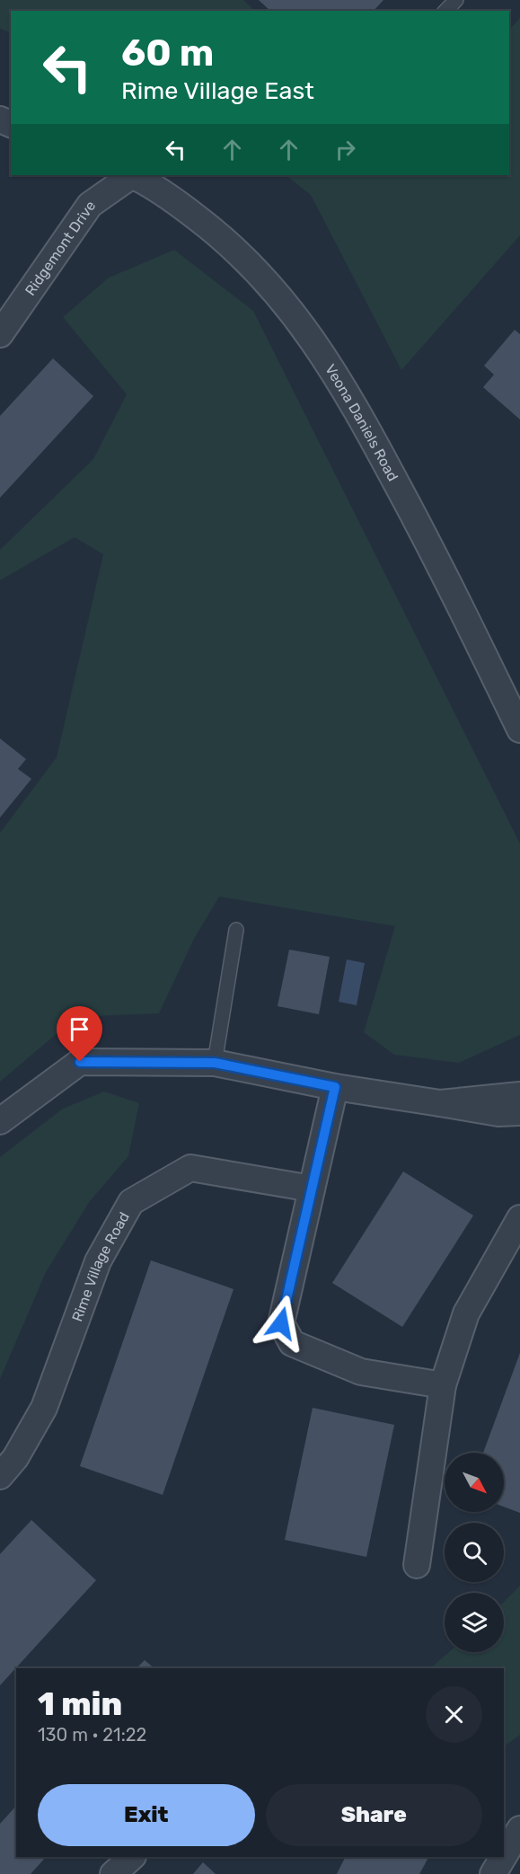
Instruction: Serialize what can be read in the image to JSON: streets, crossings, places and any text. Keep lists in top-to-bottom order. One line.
{"streets":{"street":["Ridgemont Drive","Veona Daniels Road","Rime Village Road"]},"north":"bottom right","page":{"turn":["60 m","Rime Village East"],"heading":["1 min","130 m · 21:22"],"buttons":["Exit","Share"]}}
